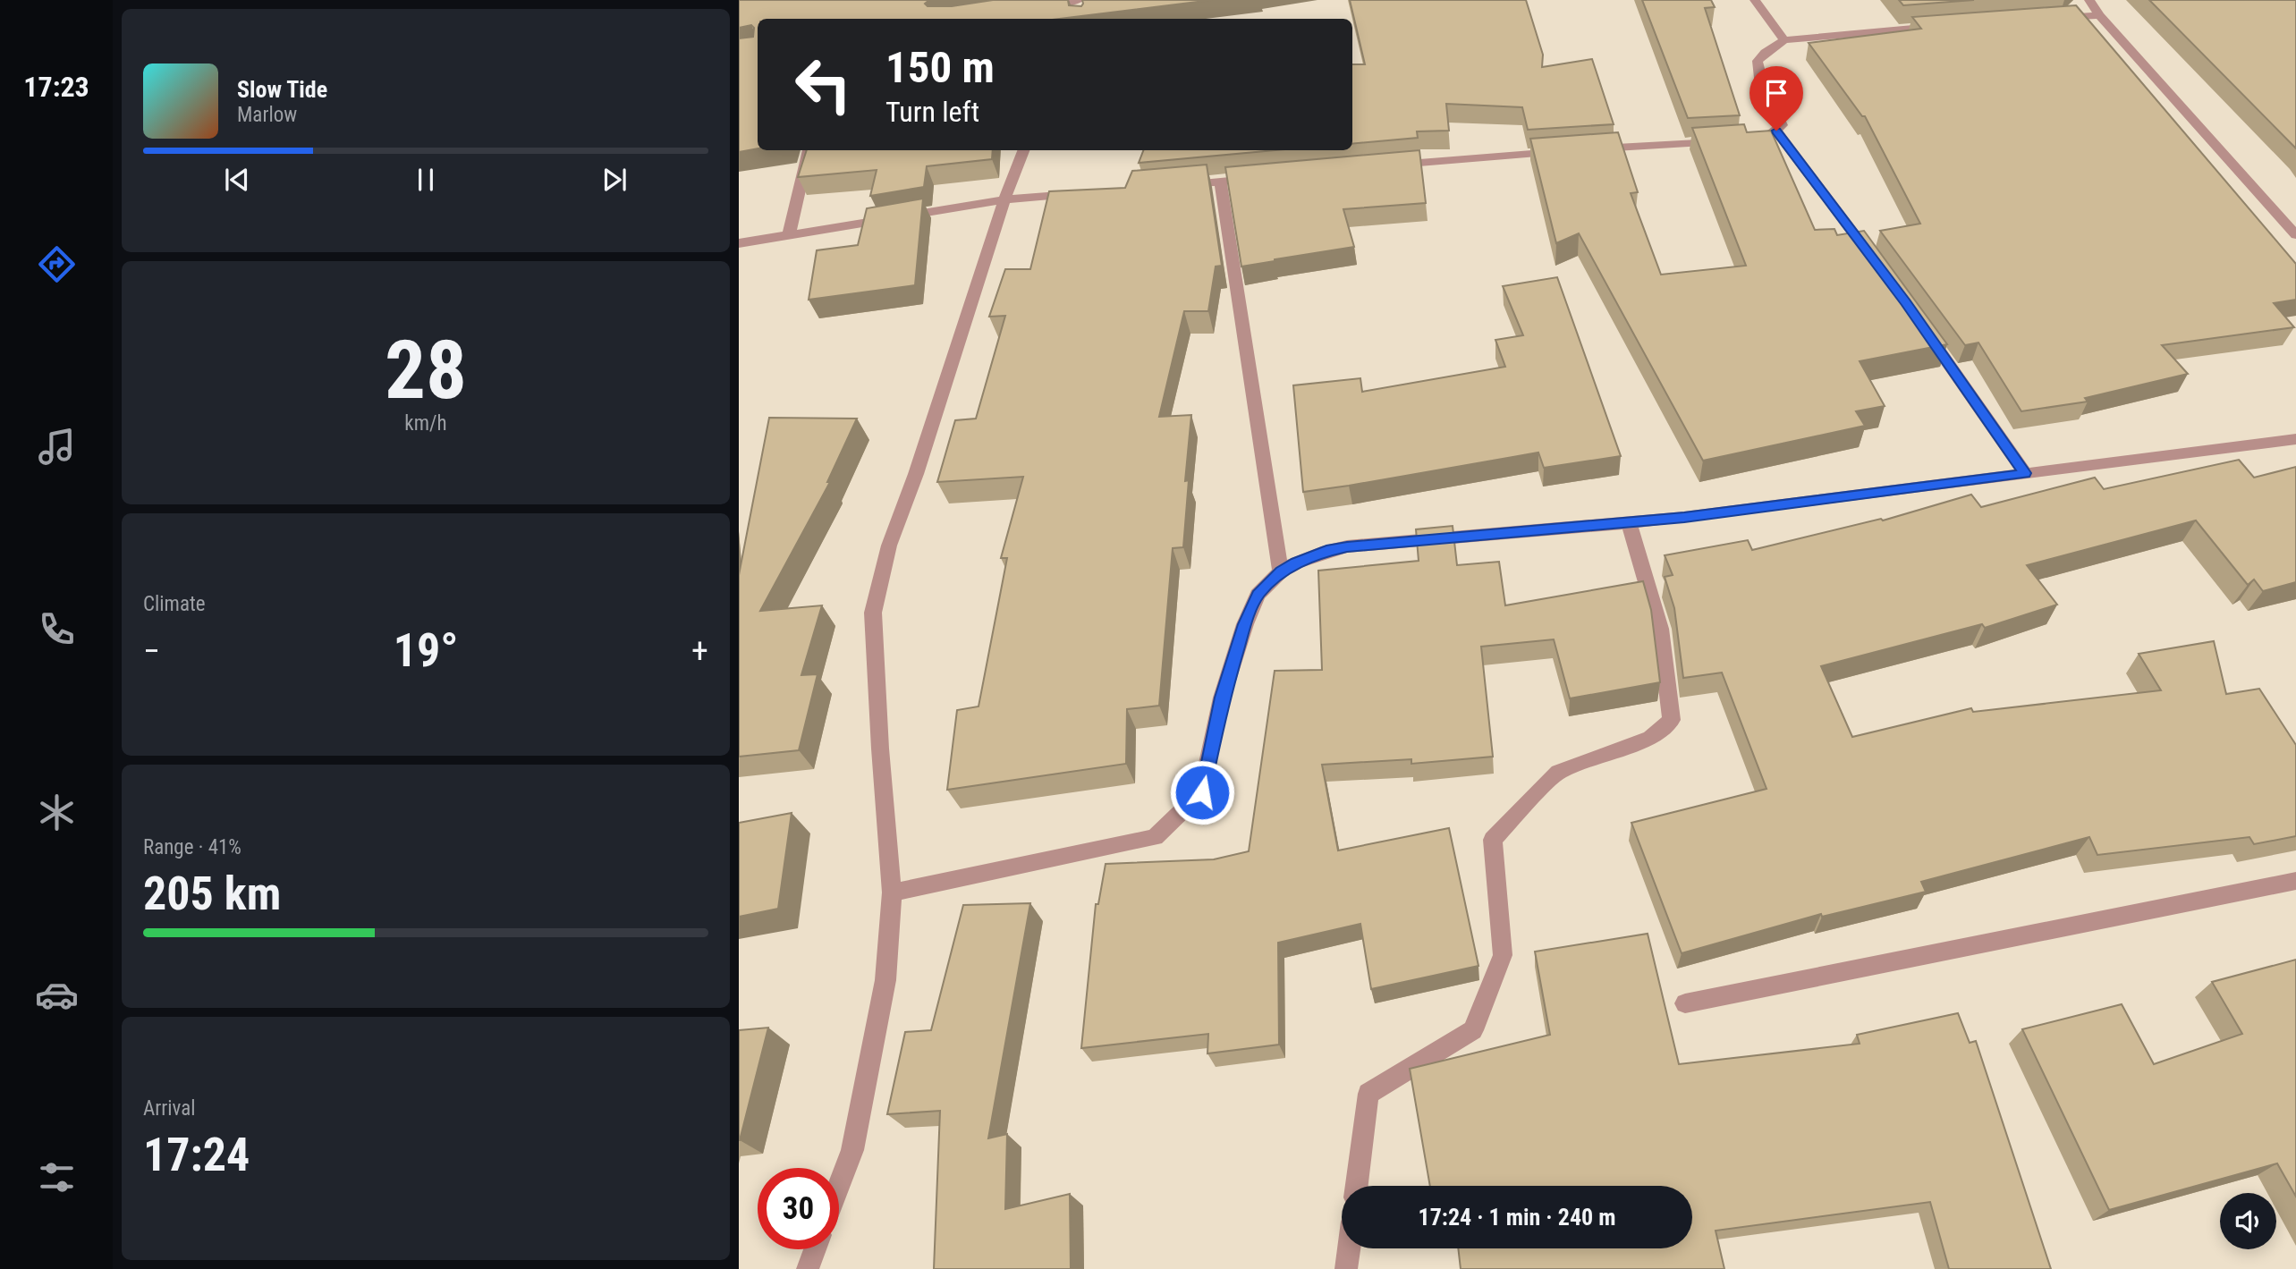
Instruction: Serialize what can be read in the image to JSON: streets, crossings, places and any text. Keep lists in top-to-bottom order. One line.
{"page":{"tabs":"17:23","turn":["150 m","Turn left"],"song":["Slow Tide","Marlow"],"tile":[["28","km/h"],"Climate",["Range · 41%","205 km"],["Arrival","17:24"]],"heat":["−","19°","+"],"limit":"30","trip":"17:24 · 1 min · 240 m"}}
